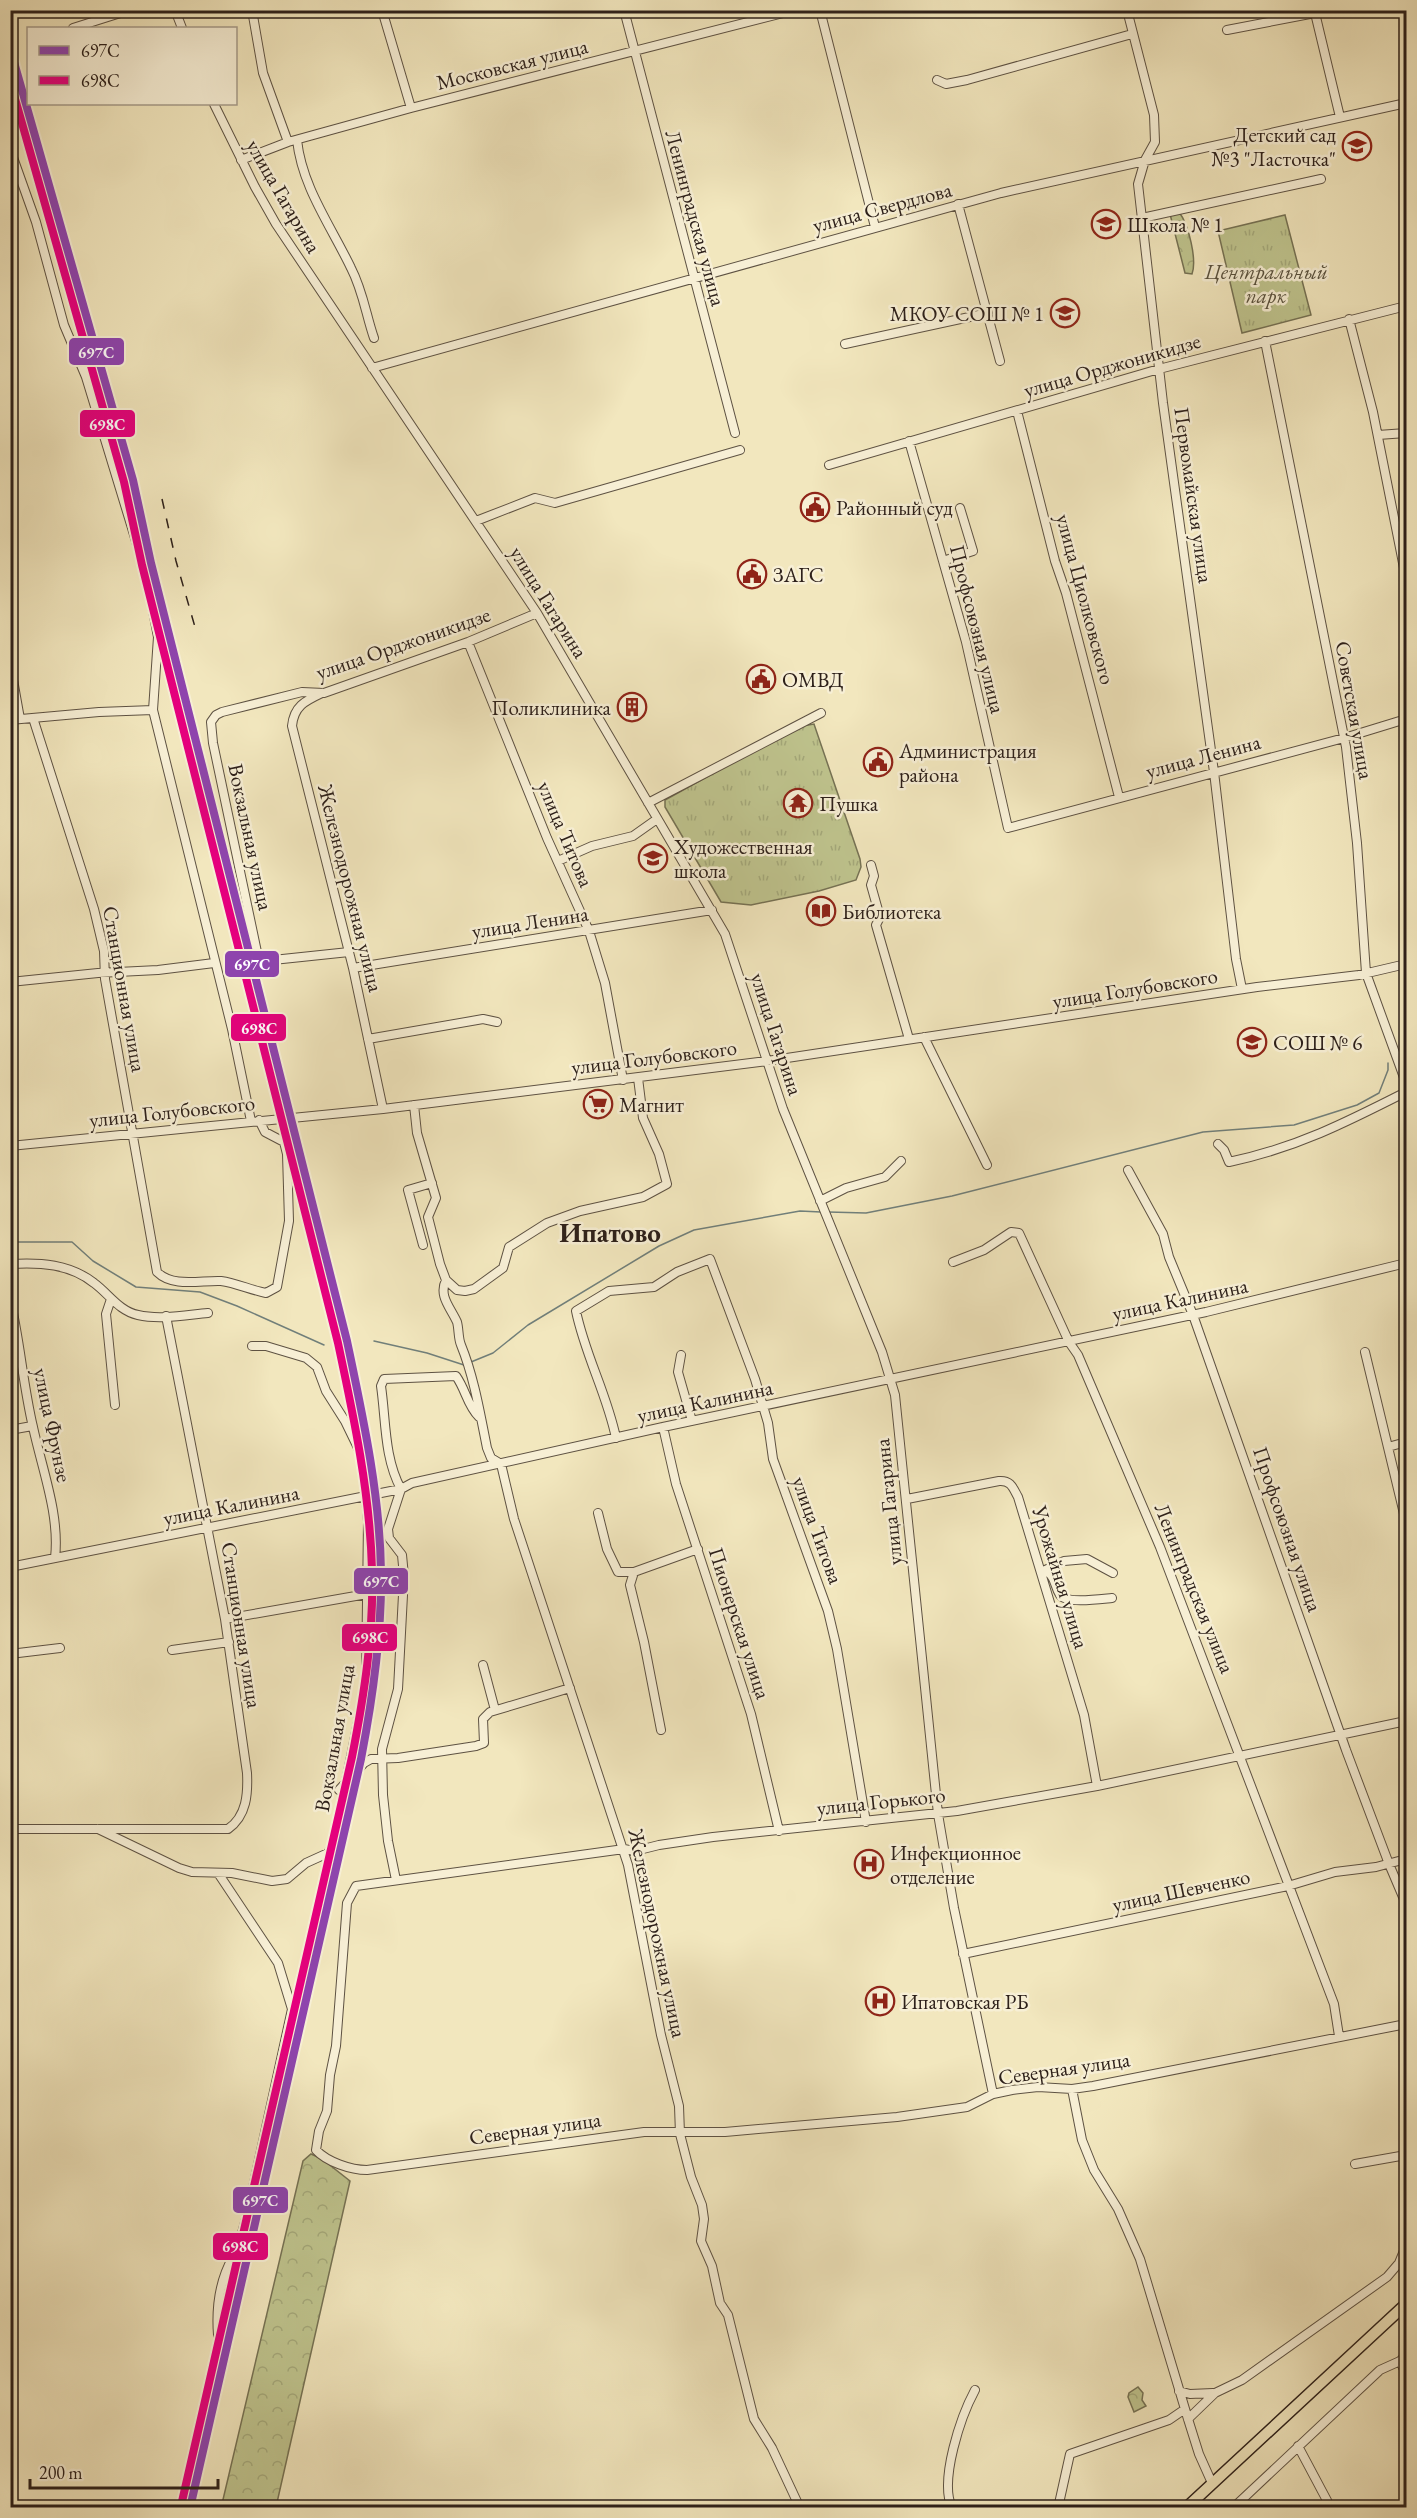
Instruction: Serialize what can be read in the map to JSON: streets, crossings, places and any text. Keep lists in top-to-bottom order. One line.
{"streets":{"street":["Московская улица","улица Гагарина","улица Свердлова","Ленинградская улица","улица Орджоникидзе","Первомайская улица","улица Циолковского","Профсоюзная улица","Советская улица","улица Ленина","улица Титова","Вокзальная улица","Железнодорожная улица","улица Голубовского","Станционная улица","улица Калинина","улица Фрунзе","Урожайная улица","Пионерская улица","улица Горького","улица Шевченко","Северная улица"]},"crossings":[["Московская улица","улица Гагарина"],["Московская улица","Ленинградская улица"],["улица Гагарина","улица Свердлова"],["улица Гагарина","улица Орджоникидзе"],["улица Гагарина","улица Ленина"],["улица Гагарина","улица Голубовского"],["улица Гагарина","улица Калинина"],["улица Гагарина","Урожайная улица"],["улица Гагарина","улица Горького"],["улица Гагарина","улица Шевченко"],["улица Гагарина","Северная улица"],["улица Свердлова","Ленинградская улица"],["улица Свердлова","Первомайская улица"],["Ленинградская улица","улица Калинина"],["Ленинградская улица","улица Горького"],["Ленинградская улица","улица Шевченко"],["Ленинградская улица","Северная улица"],["улица Орджоникидзе","Первомайская улица"],["улица Орджоникидзе","улица Циолковского"],["улица Орджоникидзе","Профсоюзная улица"],["улица Орджоникидзе","Советская улица"],["улица Орджоникидзе","улица Титова"],["улица Орджоникидзе","Вокзальная улица"],["улица Орджоникидзе","Железнодорожная улица"],["Первомайская улица","улица Ленина"],["Первомайская улица","улица Голубовского"],["улица Циолковского","улица Ленина"],["Профсоюзная улица","улица Ленина"],["Профсоюзная улица","улица Калинина"],["Профсоюзная улица","улица Горького"],["Профсоюзная улица","улица Шевченко"],["Советская улица","улица Ленина"],["Советская улица","улица Голубовского"],["улица Ленина","улица Титова"],["улица Ленина","Железнодорожная улица"],["улица Титова","улица Голубовского"],["улица Титова","улица Калинина"],["улица Титова","улица Горького"],["Вокзальная улица","Железнодорожная улица"],["Вокзальная улица","Станционная улица"],["Вокзальная улица","улица Калинина"],["Железнодорожная улица","улица Голубовского"],["Железнодорожная улица","улица Калинина"],["Железнодорожная улица","улица Горького"],["Железнодорожная улица","Северная улица"],["улица Голубовского","Станционная улица"],["Станционная улица","улица Калинина"],["улица Калинина","улица Фрунзе"],["улица Калинина","Пионерская улица"],["Урожайная улица","улица Горького"],["Пионерская улица","улица Горького"],["улица Горького","Северная улица"]],"districts":["Ипатово"],"parks":["Центральный парк"],"places":{"school or university":["Детский сад №3 \"Ласточка\"","Школа № 1","МКОУ СОШ № 1","Художественная школа","СОШ № 6"],"public building":["Районный суд","ЗАГС","ОМВД","Администрация района"],"building":["Поликлиника"],"temple":["Пушка"],"library":["Библиотека"],"supermarket":["Магнит"],"hospital":["Инфекционное отделение","Ипатовская РБ"]},"lines":["transit line 697С","transit line 698С"],"legend":["697С","698С"],"scale_bar":"200 m"}
